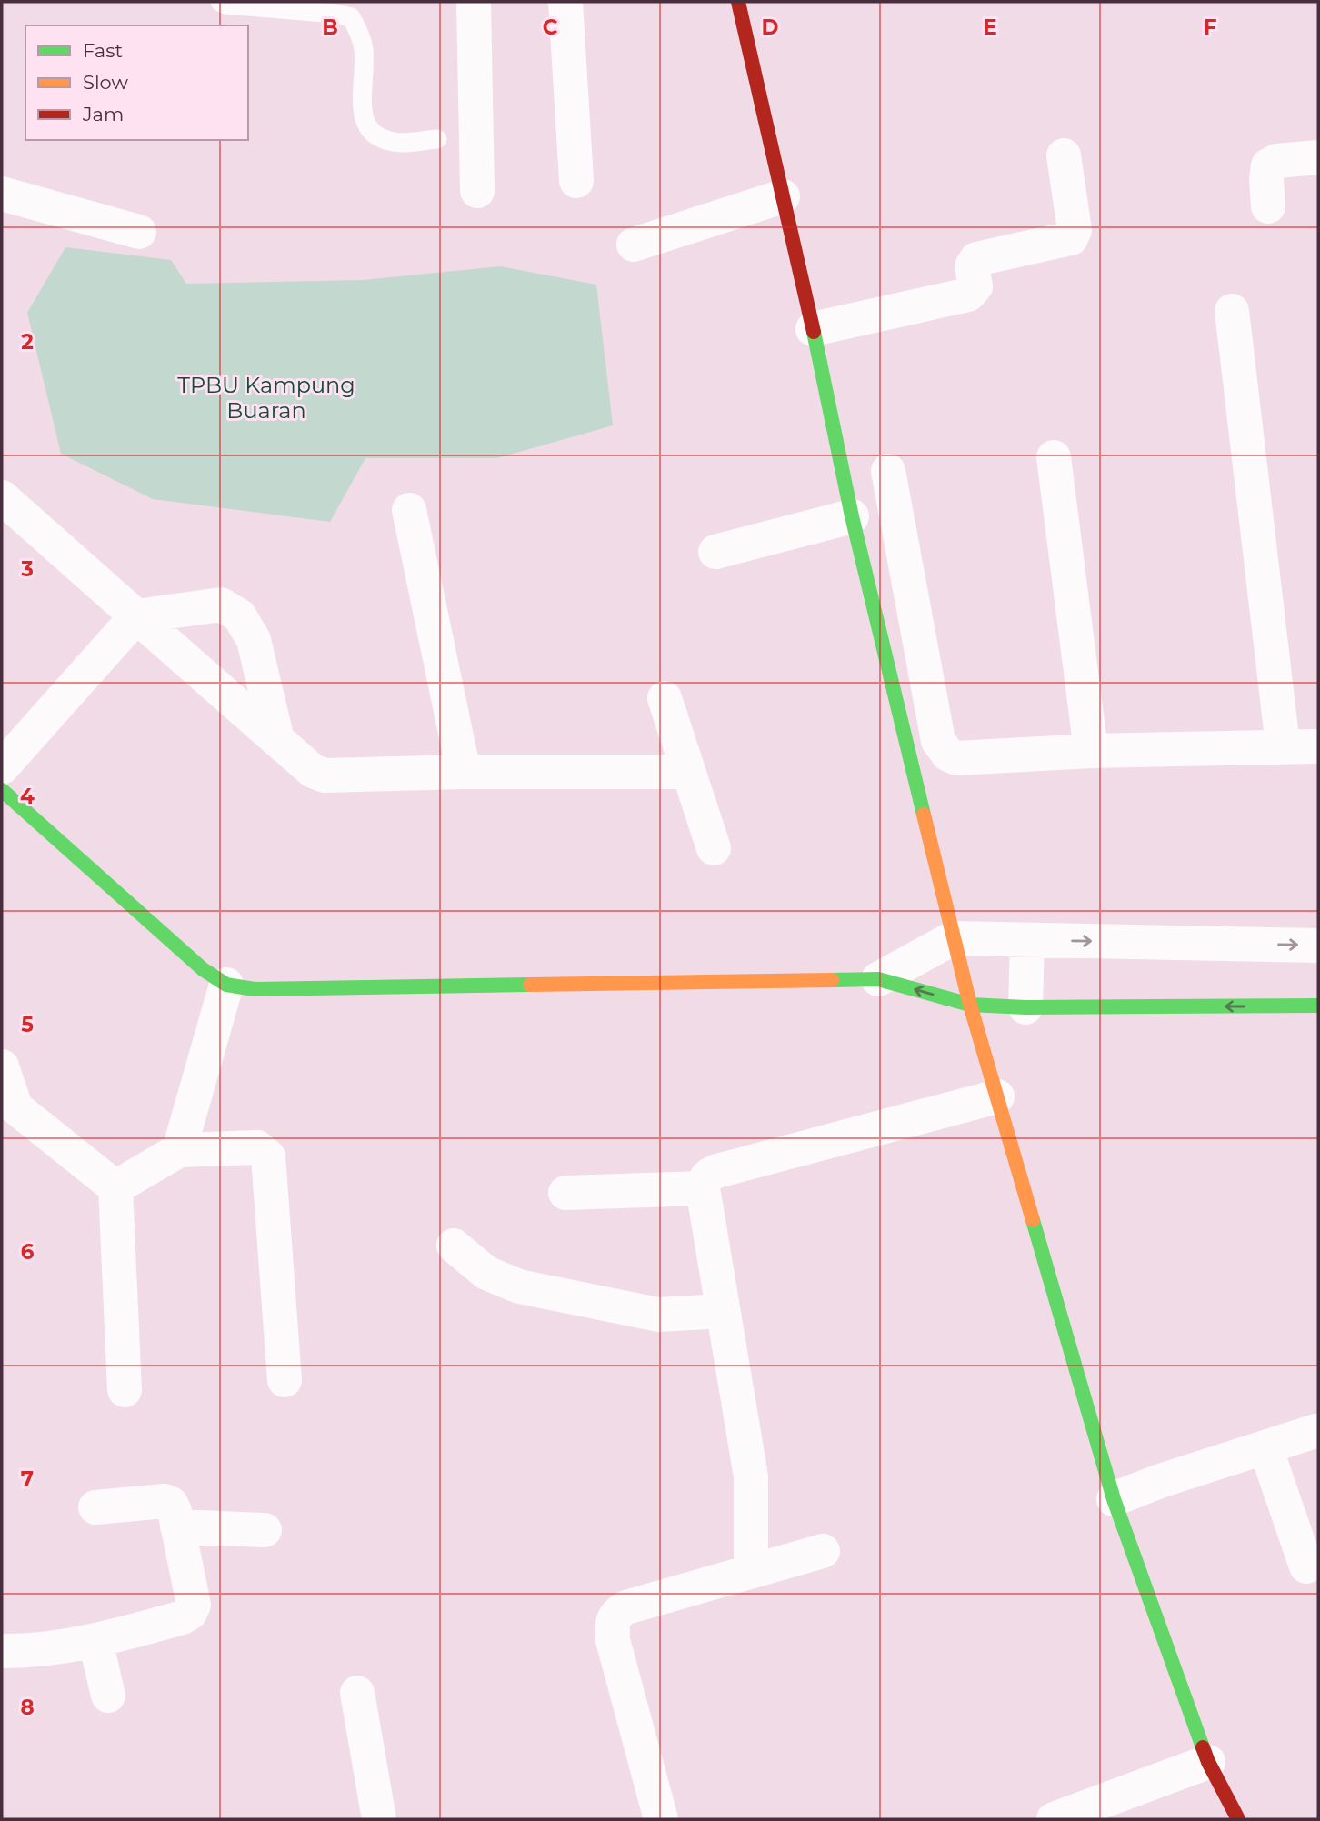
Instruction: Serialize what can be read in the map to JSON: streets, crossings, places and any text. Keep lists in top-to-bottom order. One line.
{"parks":["TPBU Kampung Buaran"],"legend":["Fast","Slow","Jam"],"grid":{"columns":["B","C","D","E","F"],"rows":["2","3","4","5","6","7","8"]}}
